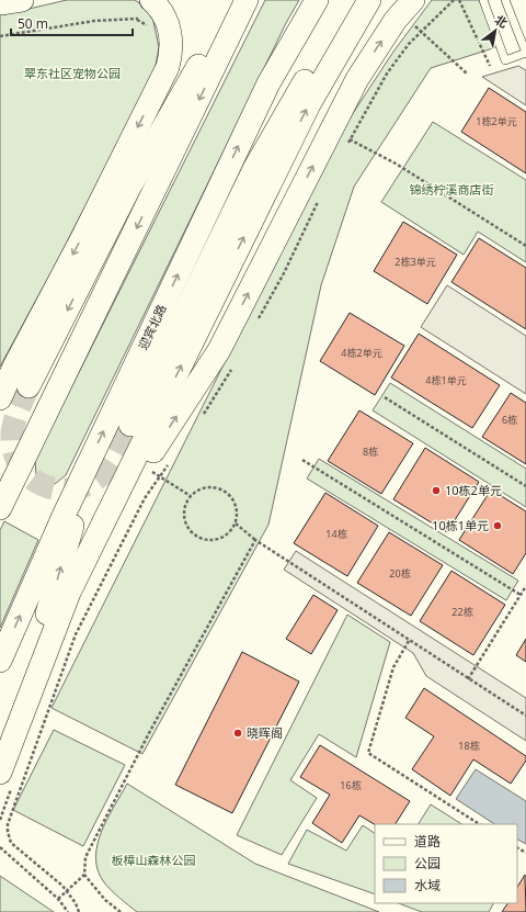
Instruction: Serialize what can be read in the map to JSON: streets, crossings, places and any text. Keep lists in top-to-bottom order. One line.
{"streets":{"main road":["迎宾北路"]},"parks":["翠东社区宠物公园","锦绣柠溪商店街","板樟山森林公园"],"places":["10栋2单元","10栋1单元","晓晖阁"],"house_numbers":["1栋2单元","2栋3单元","4栋2单元","4栋1单元","6栋","8栋","14栋","20栋","22栋","18栋","16栋"],"legend":["道路","公园","水域"],"scale_bar":"50 m","north":"top right"}
